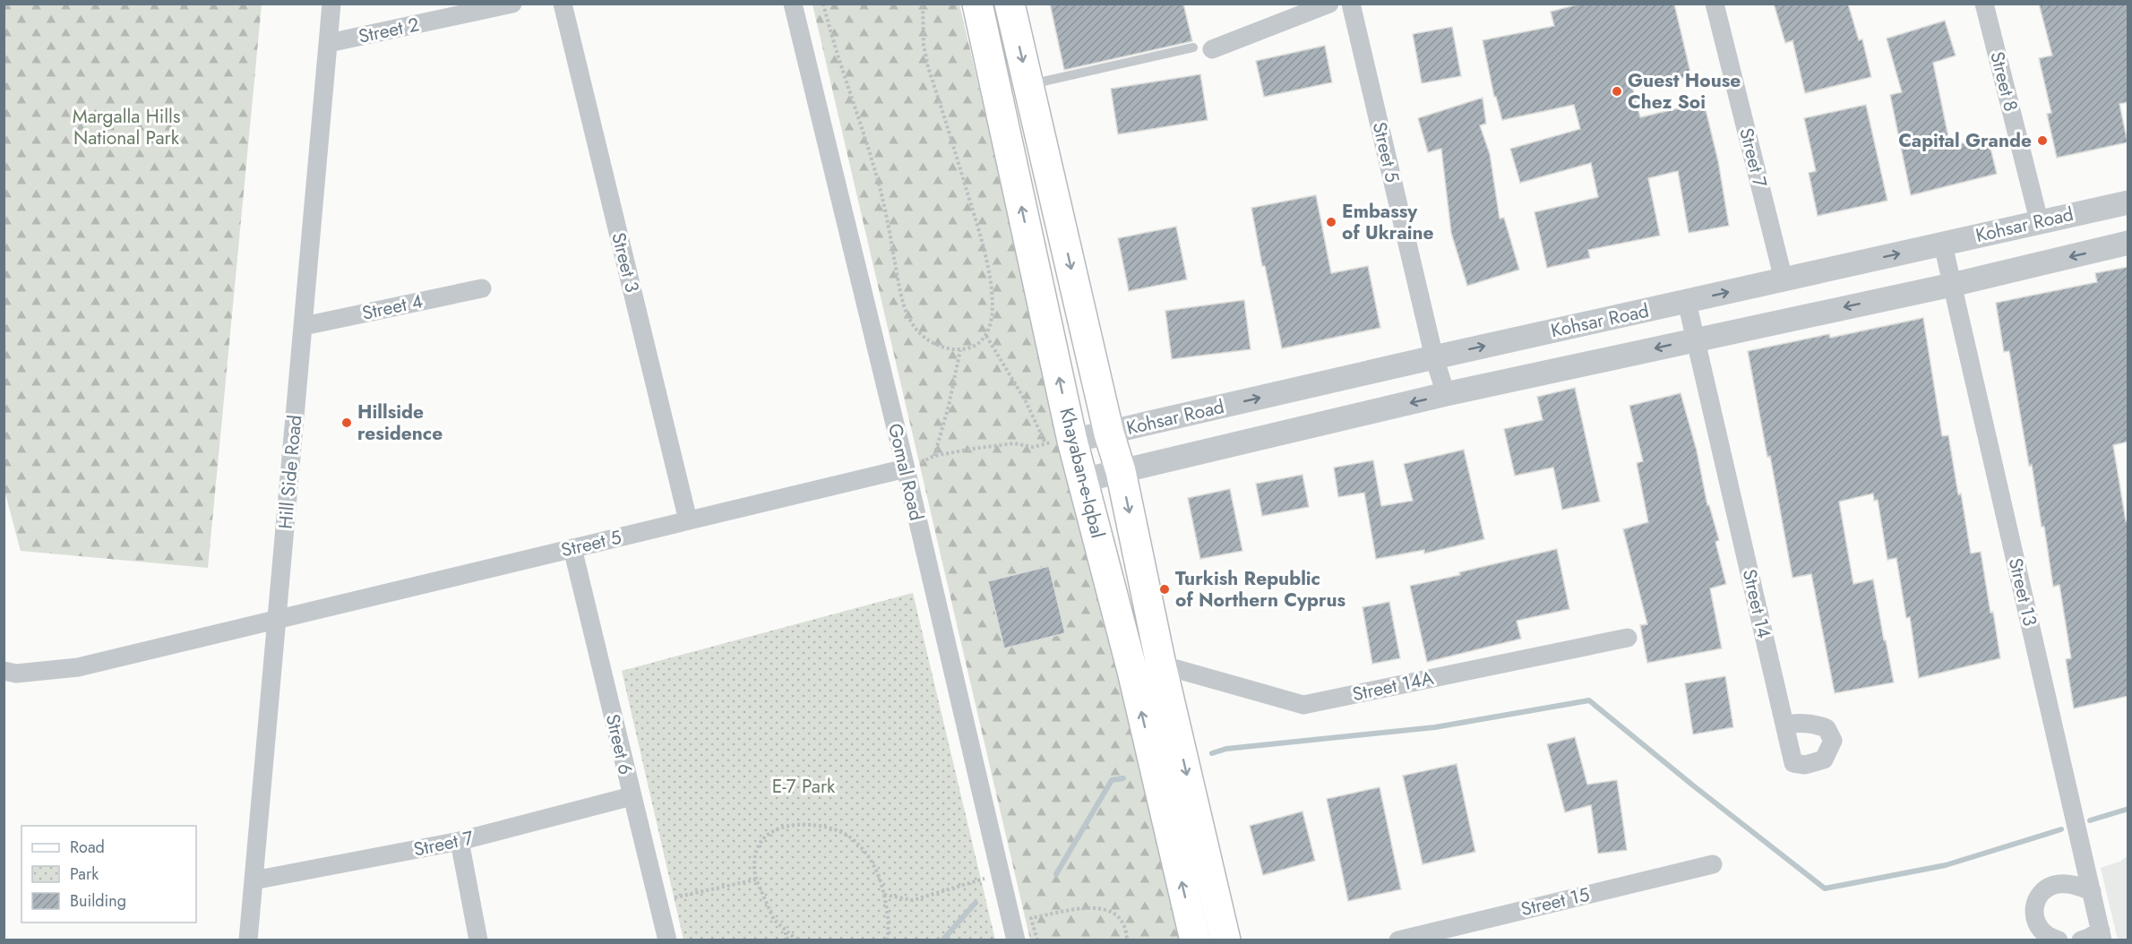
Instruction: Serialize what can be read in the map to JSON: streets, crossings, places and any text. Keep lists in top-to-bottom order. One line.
{"streets":{"main road":["Khayaban-e-Iqbal"],"street":["Street 2","Street 8","Street 5","Street 7","Kohsar Road","Street 3","Street 4","Hill Side Road","Gomal Road","Street 13","Street 14","Street 14A","Street 6","Street 15"]},"crossings":[["Street 2","Hill Side Road"],["Street 8","Kohsar Road"],["Street 5","Kohsar Road"],["Street 5","Street 3"],["Street 5","Hill Side Road"],["Street 5","Gomal Road"],["Street 5","Street 6"],["Street 7","Kohsar Road"],["Street 7","Hill Side Road"],["Street 7","Street 6"],["Kohsar Road","Khayaban-e-Iqbal"],["Kohsar Road","Street 13"],["Kohsar Road","Street 14"],["Street 4","Hill Side Road"],["Khayaban-e-Iqbal","Street 14A"]],"parks":["Margalla Hills National Park","E-7 Park"],"places":["Guest House Chez Soi","Capital Grande","Embassy of Ukraine","Hillside residence","Turkish Republic of Northern Cyprus"],"legend":["Road","Park","Building"]}
